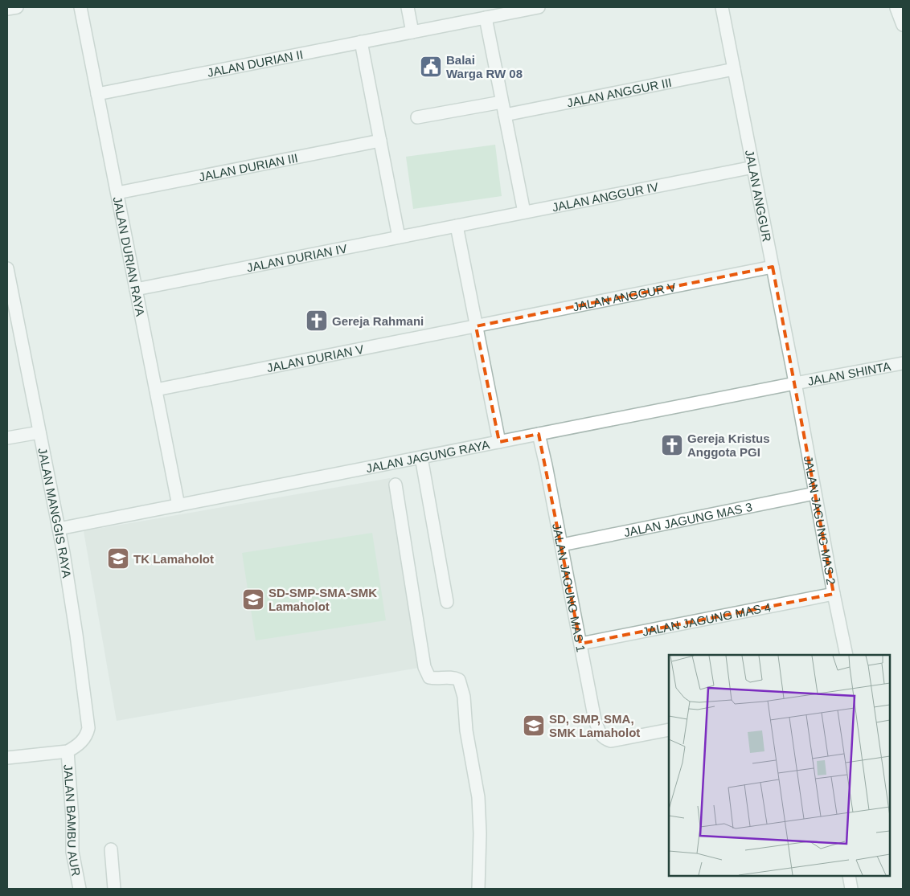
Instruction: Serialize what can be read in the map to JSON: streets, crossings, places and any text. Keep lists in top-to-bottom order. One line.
{"streets":{"street":["JALAN DURIAN II","JALAN ANGGUR III","JALAN DURIAN III","JALAN ANGGUR","JALAN ANGGUR IV","JALAN DURIAN RAYA","JALAN DURIAN IV","JALAN ANGGUR V","JALAN DURIAN V","JALAN SHINTA","JALAN JAGUNG RAYA","JALAN MANGGIS RAYA","JALAN JAGUNG MAS 3","JALAN JAGUNG MAS 2","JALAN JAGUNG MAS 1","JALAN JAGUNG MAS 4","JALAN BAMBU AUR"]},"crossings":[["JALAN DURIAN II","JALAN DURIAN RAYA"],["JALAN ANGGUR III","JALAN ANGGUR"],["JALAN DURIAN III","JALAN DURIAN RAYA"],["JALAN ANGGUR","JALAN ANGGUR IV"],["JALAN ANGGUR","JALAN ANGGUR V"],["JALAN ANGGUR","JALAN SHINTA"],["JALAN ANGGUR","JALAN JAGUNG RAYA"],["JALAN ANGGUR","JALAN JAGUNG MAS 2"],["JALAN ANGGUR IV","JALAN DURIAN IV"],["JALAN DURIAN RAYA","JALAN DURIAN IV"],["JALAN DURIAN RAYA","JALAN DURIAN V"],["JALAN DURIAN RAYA","JALAN JAGUNG RAYA"],["JALAN ANGGUR V","JALAN DURIAN V"],["JALAN SHINTA","JALAN JAGUNG RAYA"],["JALAN SHINTA","JALAN JAGUNG MAS 2"],["JALAN JAGUNG RAYA","JALAN MANGGIS RAYA"],["JALAN JAGUNG RAYA","JALAN JAGUNG MAS 2"],["JALAN JAGUNG RAYA","JALAN JAGUNG MAS 1"],["JALAN MANGGIS RAYA","JALAN BAMBU AUR"],["JALAN JAGUNG MAS 3","JALAN JAGUNG MAS 2"],["JALAN JAGUNG MAS 3","JALAN JAGUNG MAS 1"],["JALAN JAGUNG MAS 2","JALAN JAGUNG MAS 4"],["JALAN JAGUNG MAS 1","JALAN JAGUNG MAS 4"]],"places":{"public building":["Balai Warga RW 08"],"church":["Gereja Rahmani","Gereja Kristus Anggota PGI"],"school or university":["TK Lamaholot","SD-SMP-SMA-SMK Lamaholot","SD, SMP, SMA, SMK Lamaholot"]}}
